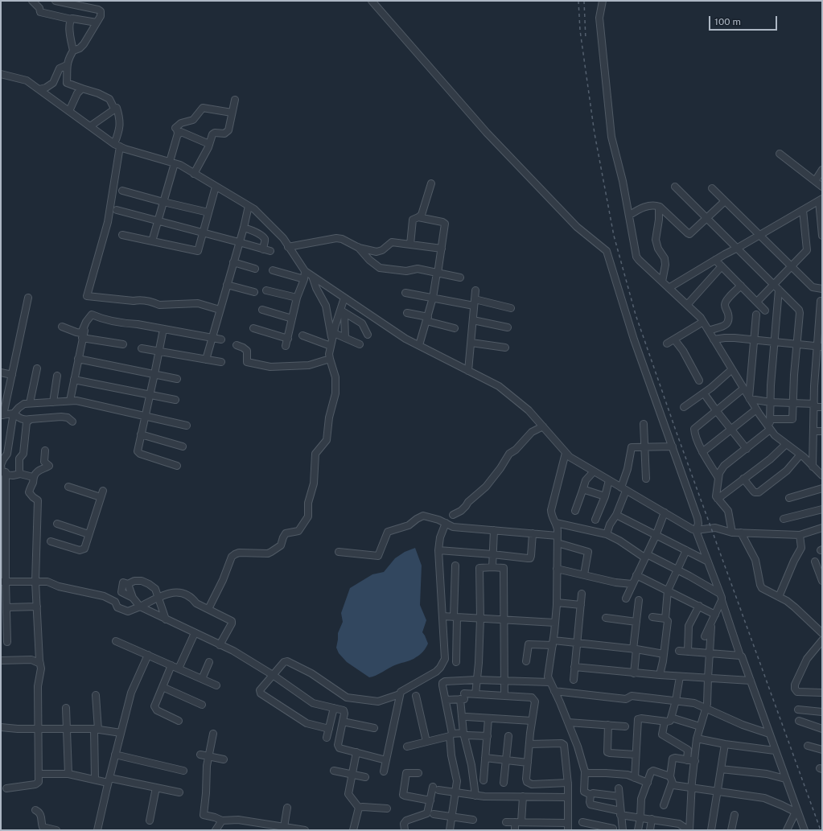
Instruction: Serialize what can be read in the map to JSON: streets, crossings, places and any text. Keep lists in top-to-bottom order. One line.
{"scale_bar":"100 m"}
